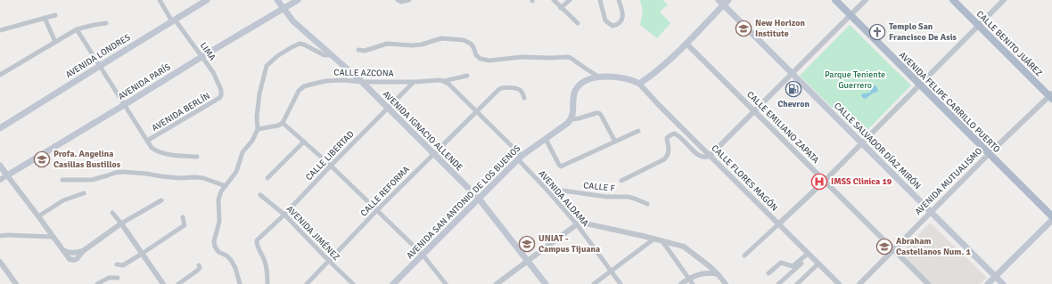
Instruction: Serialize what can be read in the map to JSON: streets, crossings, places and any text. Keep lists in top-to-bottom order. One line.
{"streets":{"main road":["CALLE BENITO JUÁREZ","AVENIDA LONDRES","AVENIDA PARÍS","AVENIDA FELIPE CARRILLO PUERTO","AVENIDA IGNACIO ALLENDE","CALLE SALVADOR DÍAZ MIRÓN","AVENIDA SAN ANTONIO DE LOS BUENOS"],"street":["LIMA","CALLE AZCONA","AVENIDA BERLÍN","CALLE EMILIANO ZAPATA","CALLE LIBERTAD","CALLE FLORES MAGÓN","AVENIDA MUTUALISMO","CALLE F","CALLE REFORMA","AVENIDA ALDAMA","AVENIDA JIMÉNEZ"]},"crossings":[["CALLE BENITO JUÁREZ","AVENIDA MUTUALISMO"],["LIMA","AVENIDA LONDRES"],["LIMA","AVENIDA PARÍS"],["LIMA","AVENIDA BERLÍN"],["CALLE AZCONA","AVENIDA IGNACIO ALLENDE"],["CALLE AZCONA","CALLE LIBERTAD"],["CALLE AZCONA","AVENIDA ALDAMA"],["AVENIDA PARÍS","AVENIDA IGNACIO ALLENDE"],["AVENIDA FELIPE CARRILLO PUERTO","AVENIDA MUTUALISMO"],["CALLE EMILIANO ZAPATA","AVENIDA MUTUALISMO"],["AVENIDA IGNACIO ALLENDE","CALLE LIBERTAD"],["AVENIDA IGNACIO ALLENDE","CALLE REFORMA"],["AVENIDA IGNACIO ALLENDE","AVENIDA SAN ANTONIO DE LOS BUENOS"],["CALLE SALVADOR DÍAZ MIRÓN","AVENIDA MUTUALISMO"],["CALLE LIBERTAD","AVENIDA JIMÉNEZ"],["CALLE F","AVENIDA ALDAMA"],["CALLE REFORMA","AVENIDA ALDAMA"],["CALLE REFORMA","AVENIDA JIMÉNEZ"],["AVENIDA ALDAMA","AVENIDA SAN ANTONIO DE LOS BUENOS"]],"parks":["Parque Teniente Guerrero"],"places":{"school or university":["New Horizon Institute","Profa. Angelina Casillas Bustillos","UNIAT - Campus Tijuana","Abraham Castellanos Num. 1"],"church":["Templo San Francisco De Asis"],"fuel station":["Chevron"],"hospital":["IMSS Clinica 19"]}}
